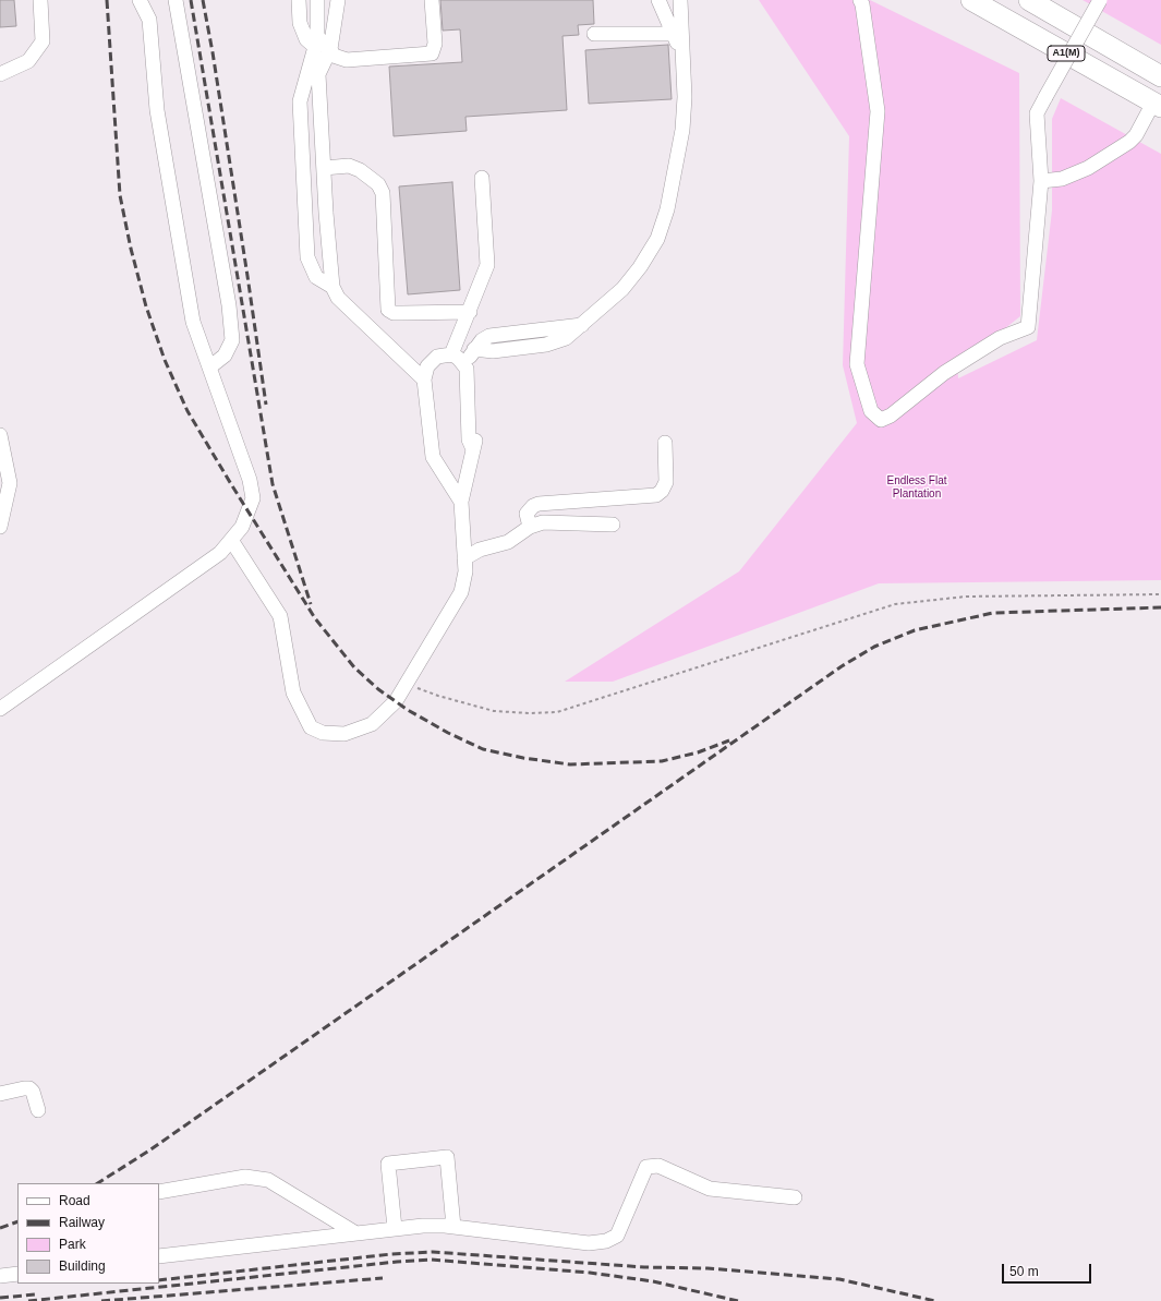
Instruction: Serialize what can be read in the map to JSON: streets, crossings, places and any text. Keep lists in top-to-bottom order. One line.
{"streets":{"highway":["A1(M)"]},"parks":["Endless Flat Plantation"],"legend":["Road","Railway","Park","Building"],"scale_bar":"50 m"}
